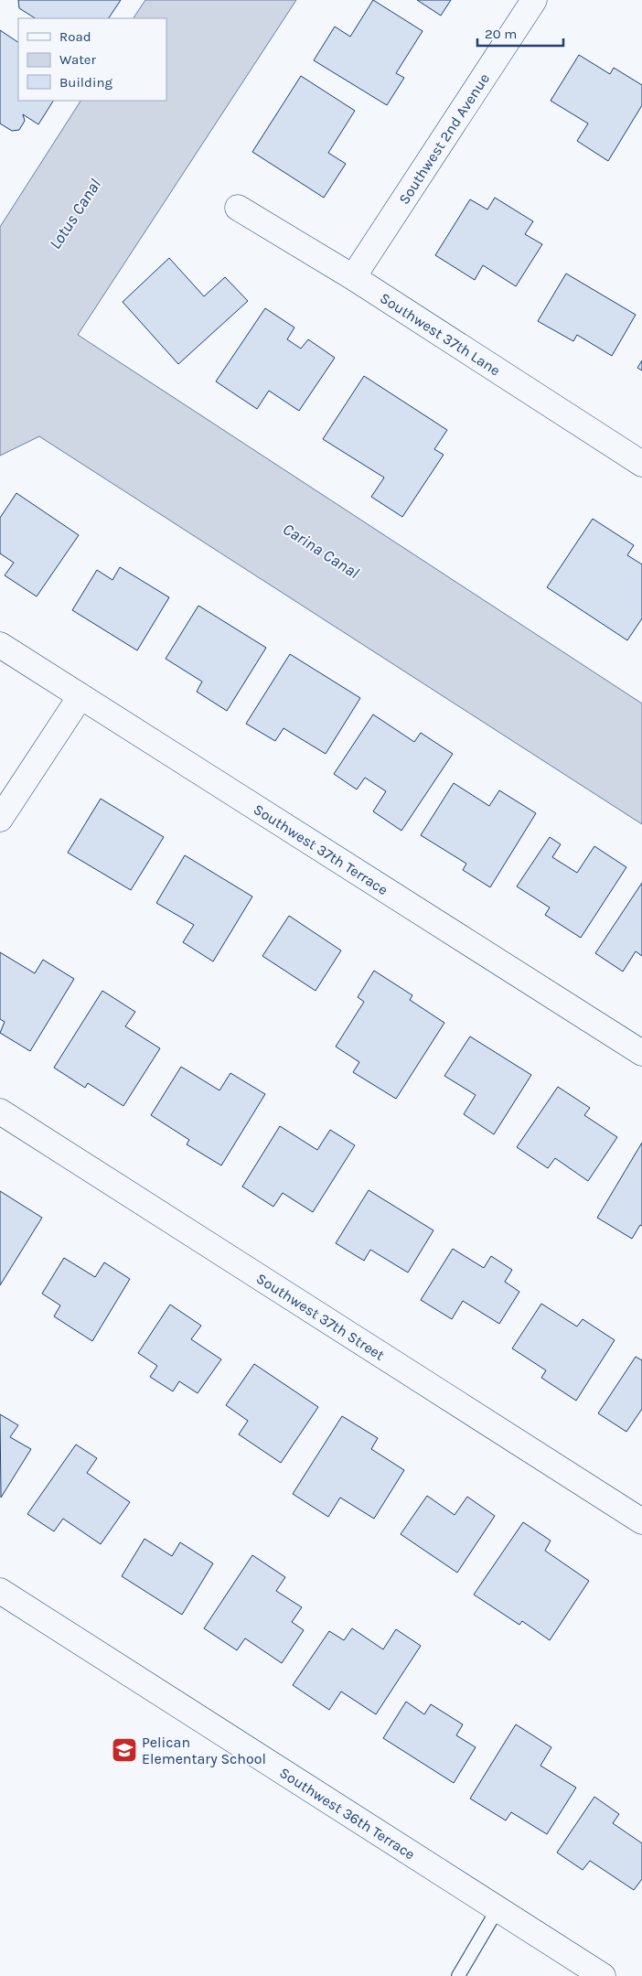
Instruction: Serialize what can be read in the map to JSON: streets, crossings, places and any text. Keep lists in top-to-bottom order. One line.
{"streets":{"street":["Southwest 2nd Avenue","Southwest 37th Lane","Southwest 37th Terrace","Southwest 37th Street","Southwest 36th Terrace"]},"crossings":[["Southwest 2nd Avenue","Southwest 37th Lane"]],"water":["Lotus Canal","Carina Canal"],"places":{"school or university":["Pelican Elementary School"]},"legend":["Road","Water","Building"],"scale_bar":"20 m"}
